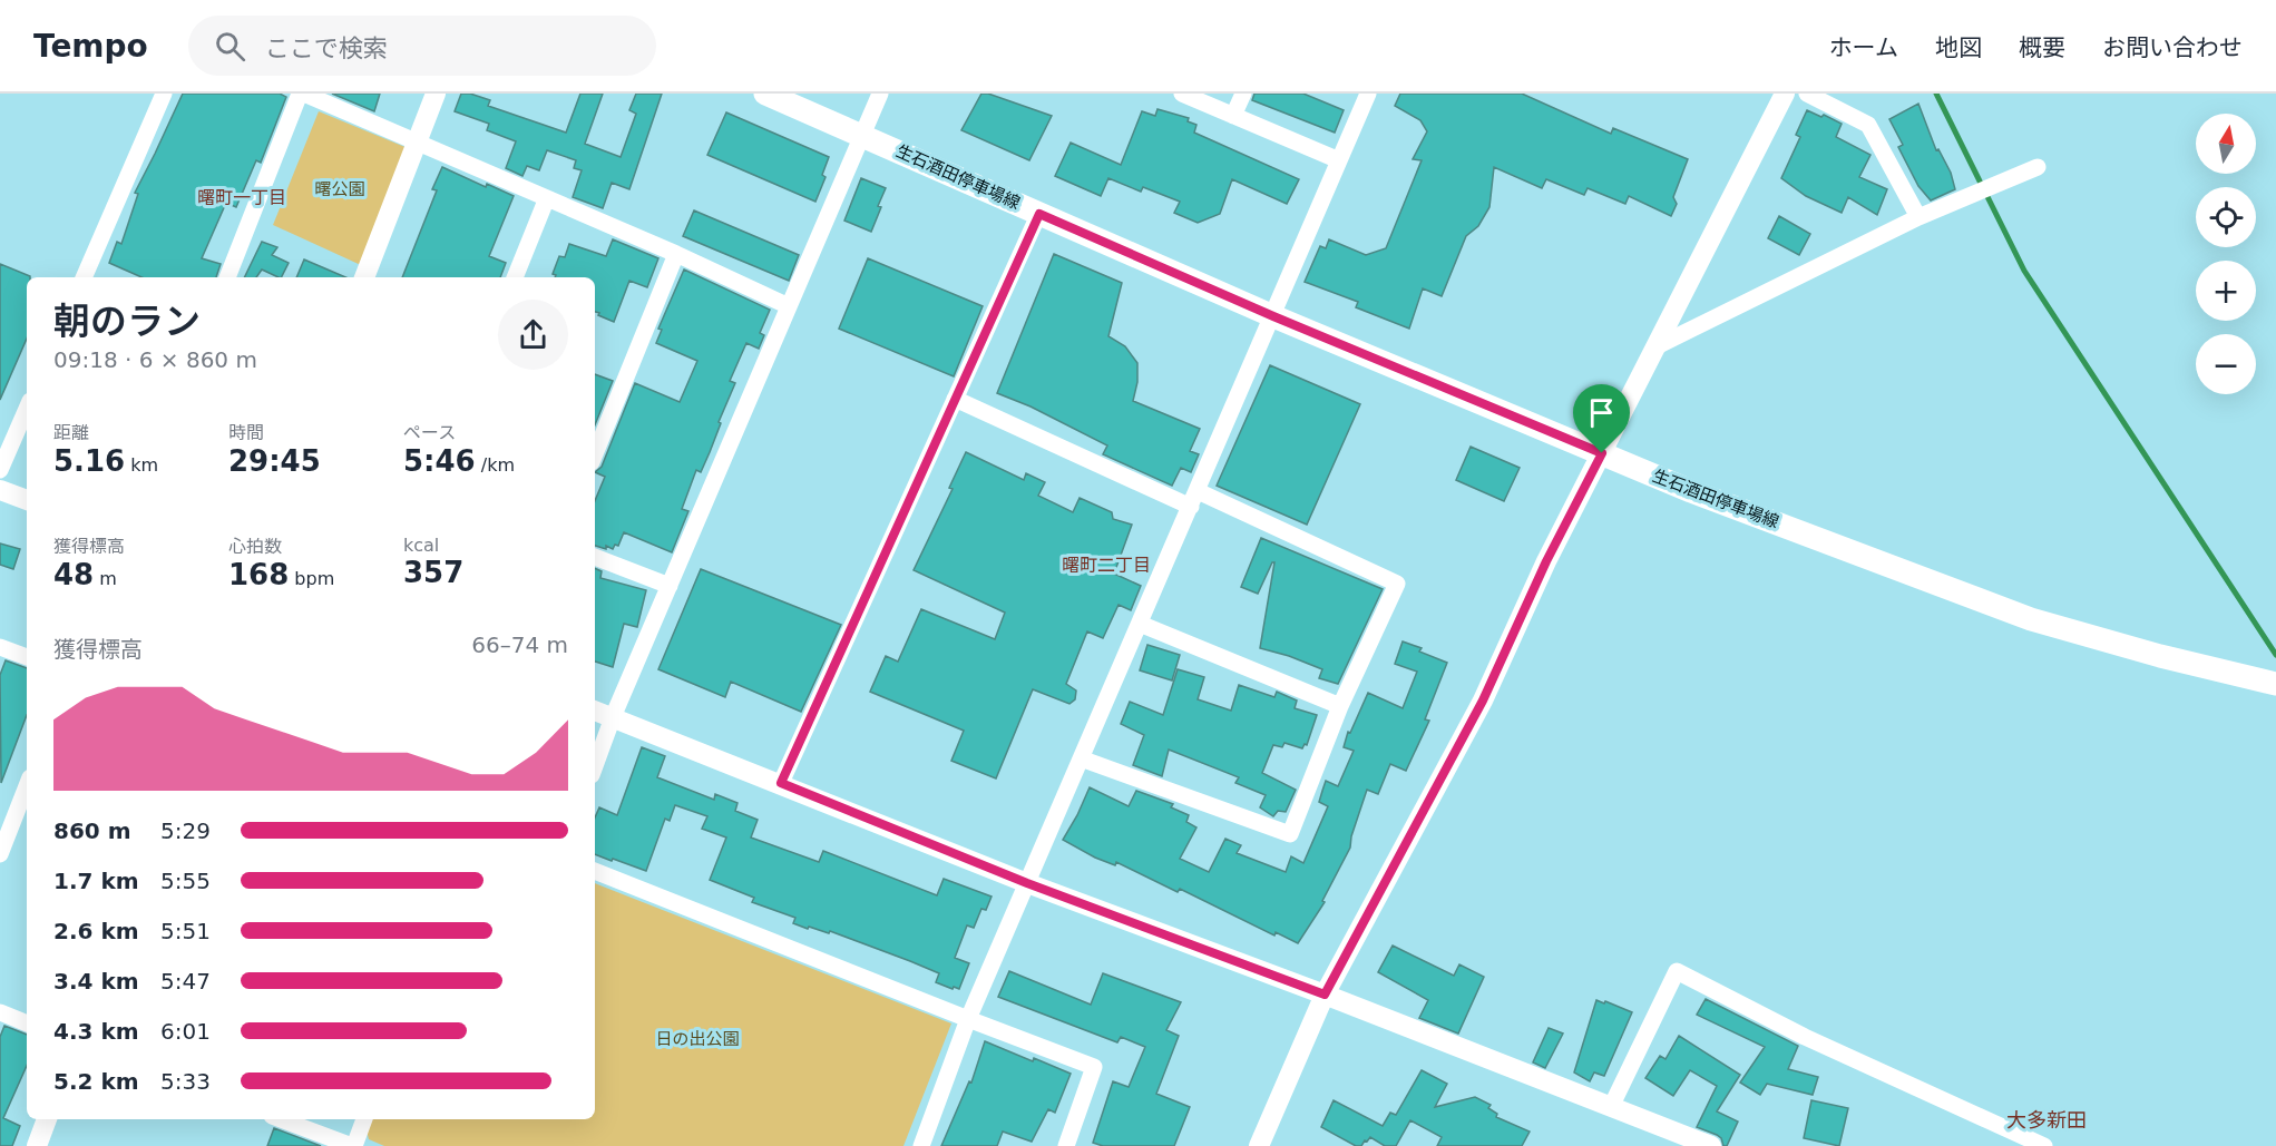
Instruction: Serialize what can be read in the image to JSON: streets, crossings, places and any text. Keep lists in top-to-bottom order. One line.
{"streets":{"main road":["生石酒田停車場線"]},"districts":["曙町一丁目","曙町二丁目","大多新田"],"parks":["曙公園","日の出公園"],"north":"top","page":{"header":"Tempo","search":"ここで検索","nav":["ホーム","地図","概要","お問い合わせ"],"map_buttons":["+","−"],"heading":["朝のラン","09:18 · 6 × 860 m"],"stats":[["距離","5.16 km"],["時間","29:45"],["ペース","5:46 /km"],["獲得標高","48 m"],["心拍数","168 bpm"],["kcal","357"]],"chart":["獲得標高","66–74 m"],"list":[{"name":"860 m","note":"5:29"},{"name":"1.7 km","note":"5:55"},{"name":"2.6 km","note":"5:51"},{"name":"3.4 km","note":"5:47"},{"name":"4.3 km","note":"6:01"},{"name":"5.2 km","note":"5:33"}]}}
